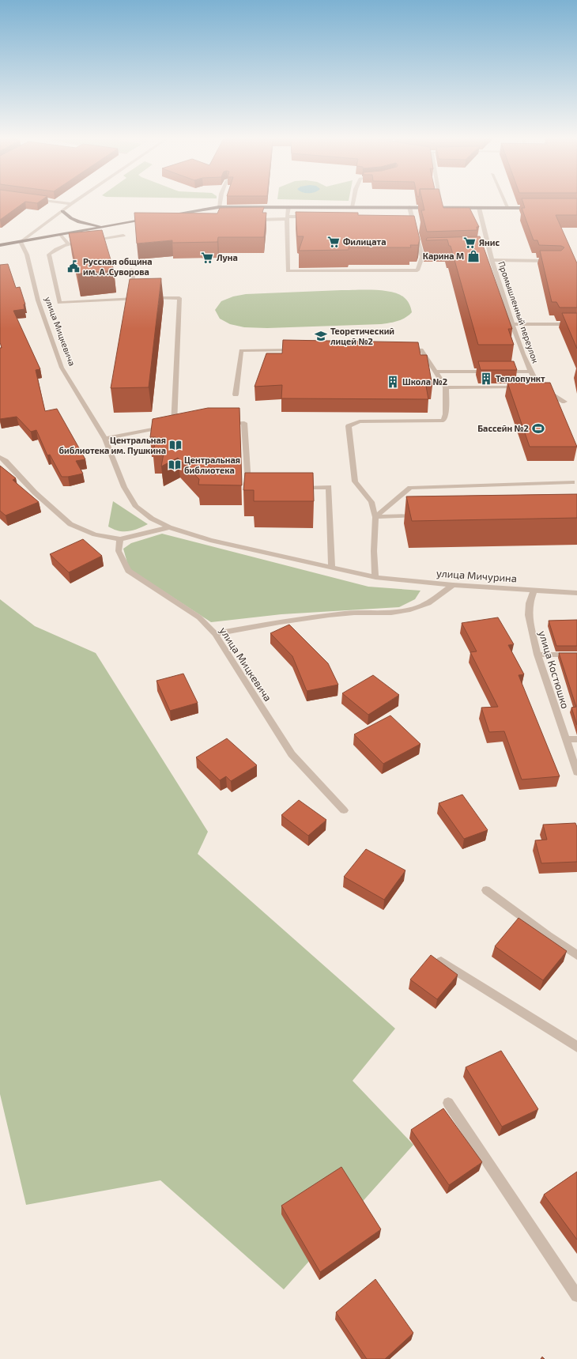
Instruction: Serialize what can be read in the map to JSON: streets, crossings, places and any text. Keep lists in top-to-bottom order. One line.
{"streets":{"street":["Промышленный переулок","улица Мицкевича","улица Мичурина","улица Костюшко"]},"crossings":[["улица Мицкевича","улица Мичурина"],["улица Мичурина","улица Костюшко"]],"places":{"supermarket":["Филицата","Янис","Луна"],"shop":["Карина М"],"public building":["Русская община им. А .Суворова"],"school or university":["Теоретический лицей №2"],"building":["Теплопункт","Школа №2"],"sports":["Бассейн №2"],"library":["Центральная библиотека им. Пушкина","Центральная библиотека"]}}
